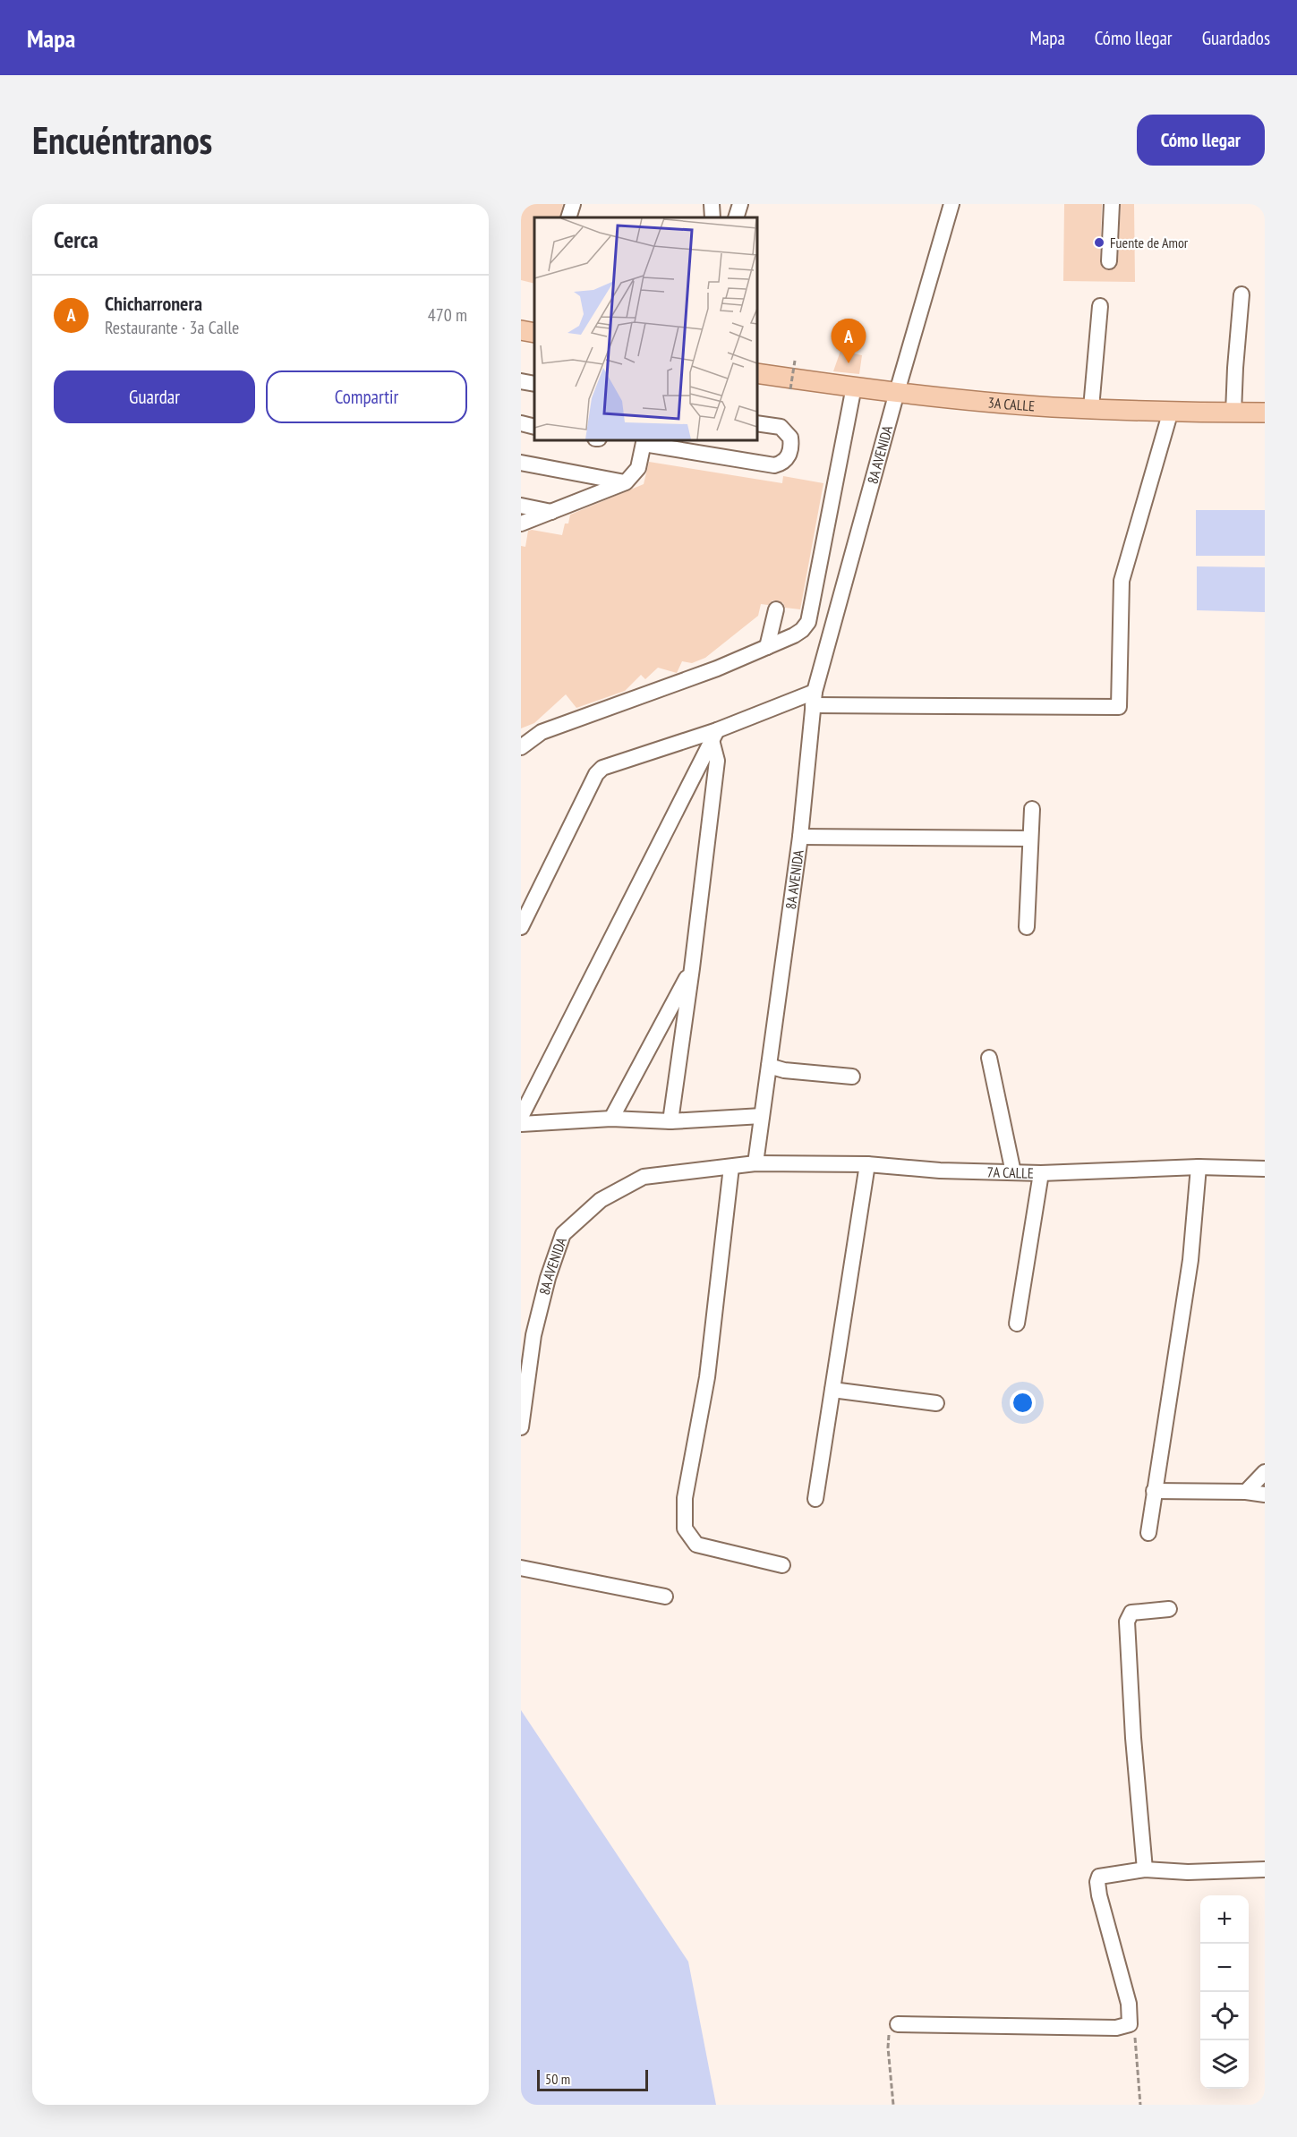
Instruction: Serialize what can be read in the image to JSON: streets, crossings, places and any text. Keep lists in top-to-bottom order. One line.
{"streets":{"main road":["3A CALLE"],"street":["8A AVENIDA","7A CALLE"]},"crossings":[["3A CALLE","8A AVENIDA"],["8A AVENIDA","7A CALLE"]],"places":["Fuente de Amor"],"scale_bar":"50 m","page":{"header":"Mapa","nav":["Mapa","Cómo llegar","Guardados"],"buttons":["Cómo llegar",["Guardar","Compartir"]],"title":"Encuéntranos","heading":"Cerca","list":[{"mark":"A","name":"Chicharronera","note":"Restaurante · 3a Calle","value":"470 m"}],"pins":"A","map_buttons":["+","−"],"scale":"50 m"}}
